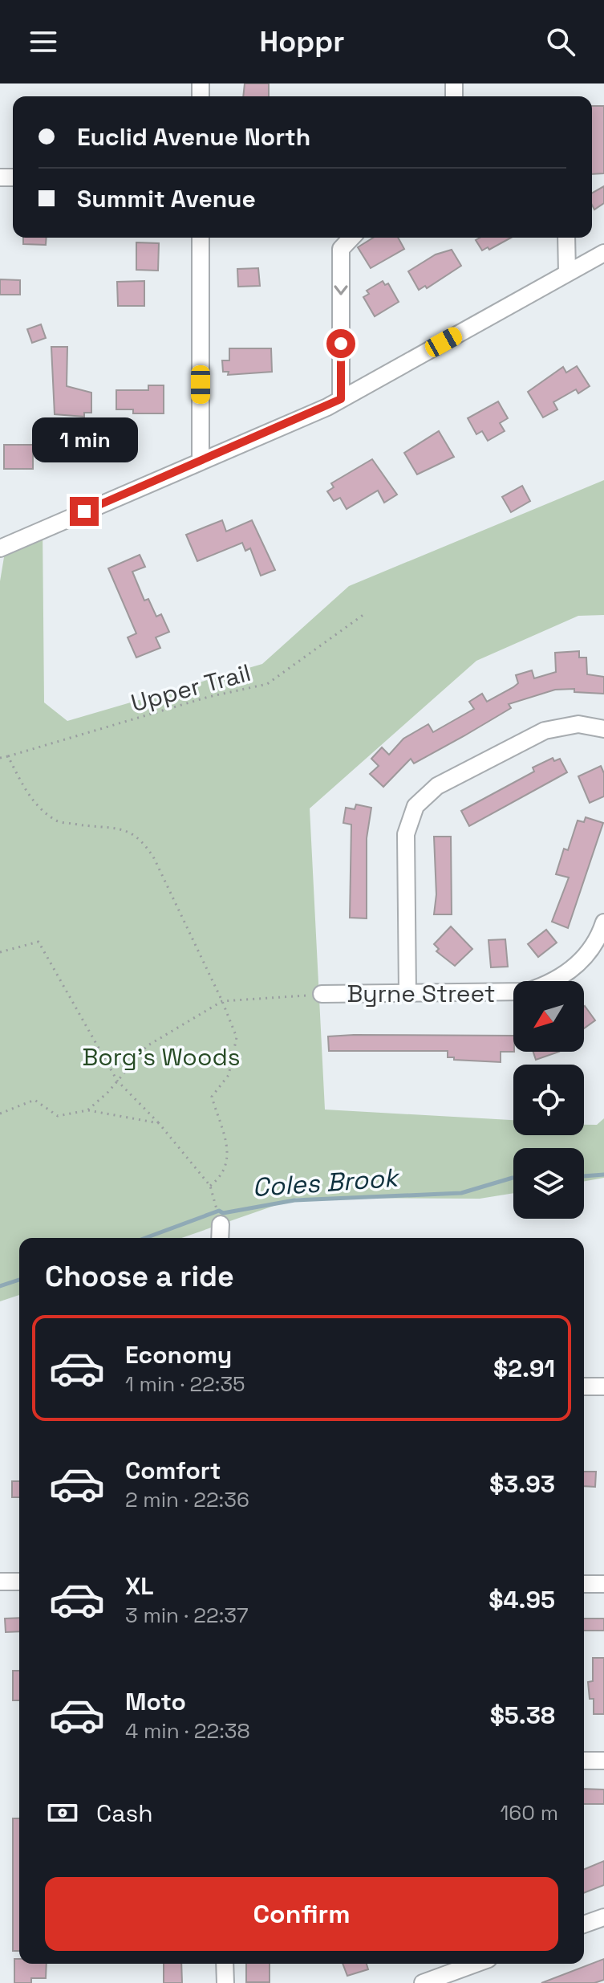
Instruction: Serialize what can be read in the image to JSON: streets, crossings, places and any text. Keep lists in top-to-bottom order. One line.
{"streets":{"street":["Byrne Street"],"path":["Upper Trail"]},"water":["Coles Brook"],"parks":["Borg's Woods"],"north":"bottom left","page":{"header":"Hoppr","banner":["Euclid Avenue North","Summit Avenue"],"bubble":"1 min","heading":"Choose a ride","list":[{"name":"Economy","note":"1 min · 22:35","value":"$2.91"},{"name":"Comfort","note":"2 min · 22:36","value":"$3.93"},{"name":"XL","note":"3 min · 22:37","value":"$4.95"},{"name":"Moto","note":"4 min · 22:38","value":"$5.38"}],"pay":["Cash","160 m"],"buttons":"Confirm"}}
